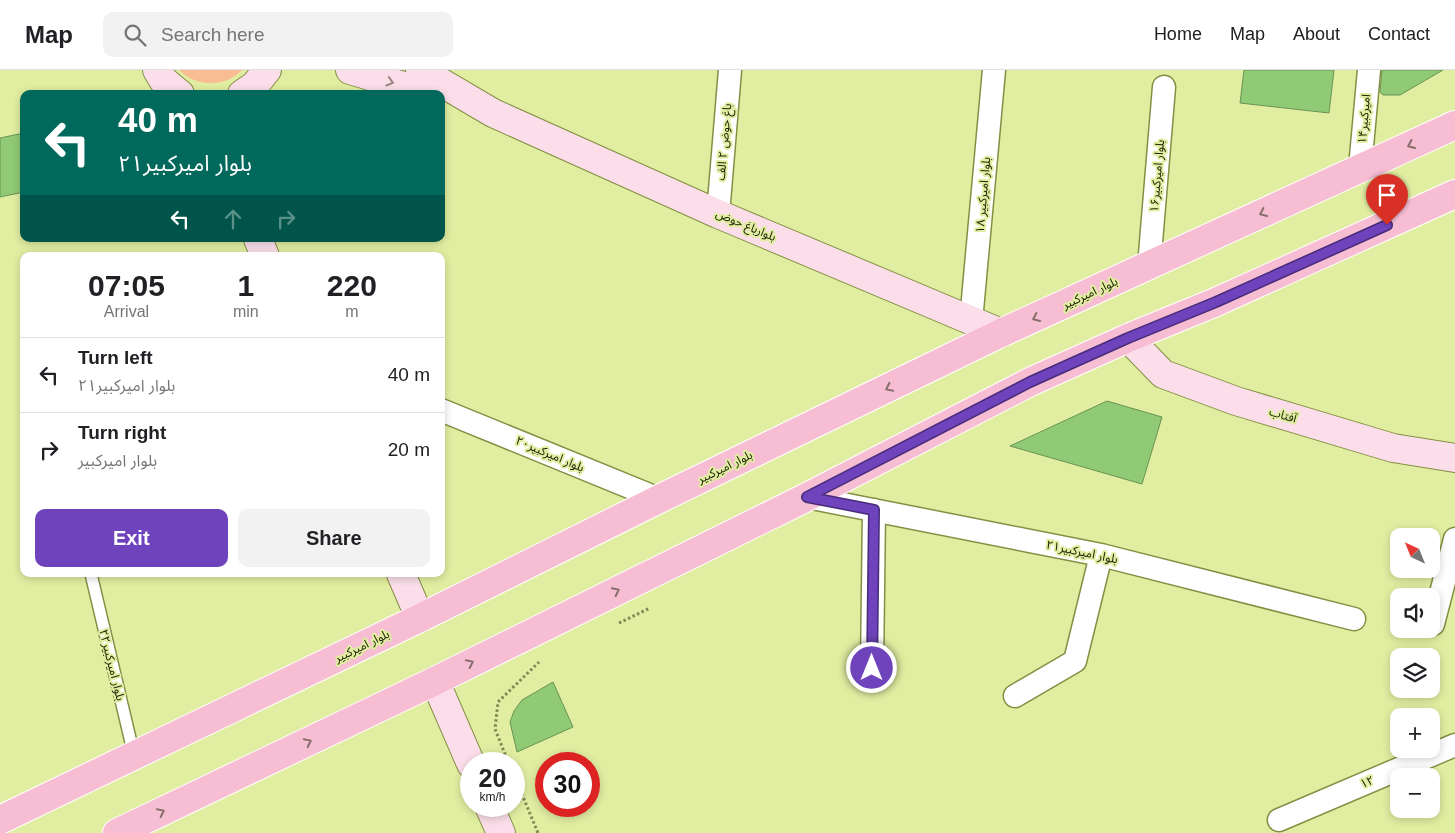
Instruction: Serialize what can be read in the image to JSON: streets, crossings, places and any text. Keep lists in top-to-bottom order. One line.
{"streets":{"main road":["بلوارباغ حوض","بلوار امیرکبیر","آفتاب"],"street":["امیرکبیر۱۴","باغ حوض ۲ الف","بلوار امیرکبیر۱۶","۱۸ بلوار امیرکبیر","بلوار امیرکبیر۲۰","بلوار امیرکبیر۲۱","۱۲"],"lane":["بلوار امیرکبیر۲۲"]},"crossings":[["امیرکبیر۱۴","بلوار امیرکبیر"],["باغ حوض ۲ الف","بلوارباغ حوض"],["بلوار امیرکبیر۱۶","بلوار امیرکبیر"],["۱۸ بلوار امیرکبیر","بلوارباغ حوض"],["بلوارباغ حوض","بلوار امیرکبیر"],["بلوار امیرکبیر","بلوار امیرکبیر۲۰"],["بلوار امیرکبیر","بلوار امیرکبیر۲۲"]],"north":"top left","page":{"header":"Map","search":"Search here","nav":["Home","Map","About","Contact"],"turn":["40 m","بلوار امیرکبیر۲۱"],"eta":["07:05","Arrival","1","min","220","m"],"list":[{"name":"Turn left","note":"بلوار امیرکبیر۲۱","value":"40 m"},{"name":"Turn right","note":"بلوار امیرکبیر","value":"20 m"}],"buttons":["Exit","Share"],"map_buttons":["+","−"],"speed":"20 km/h","limit":"30"}}
